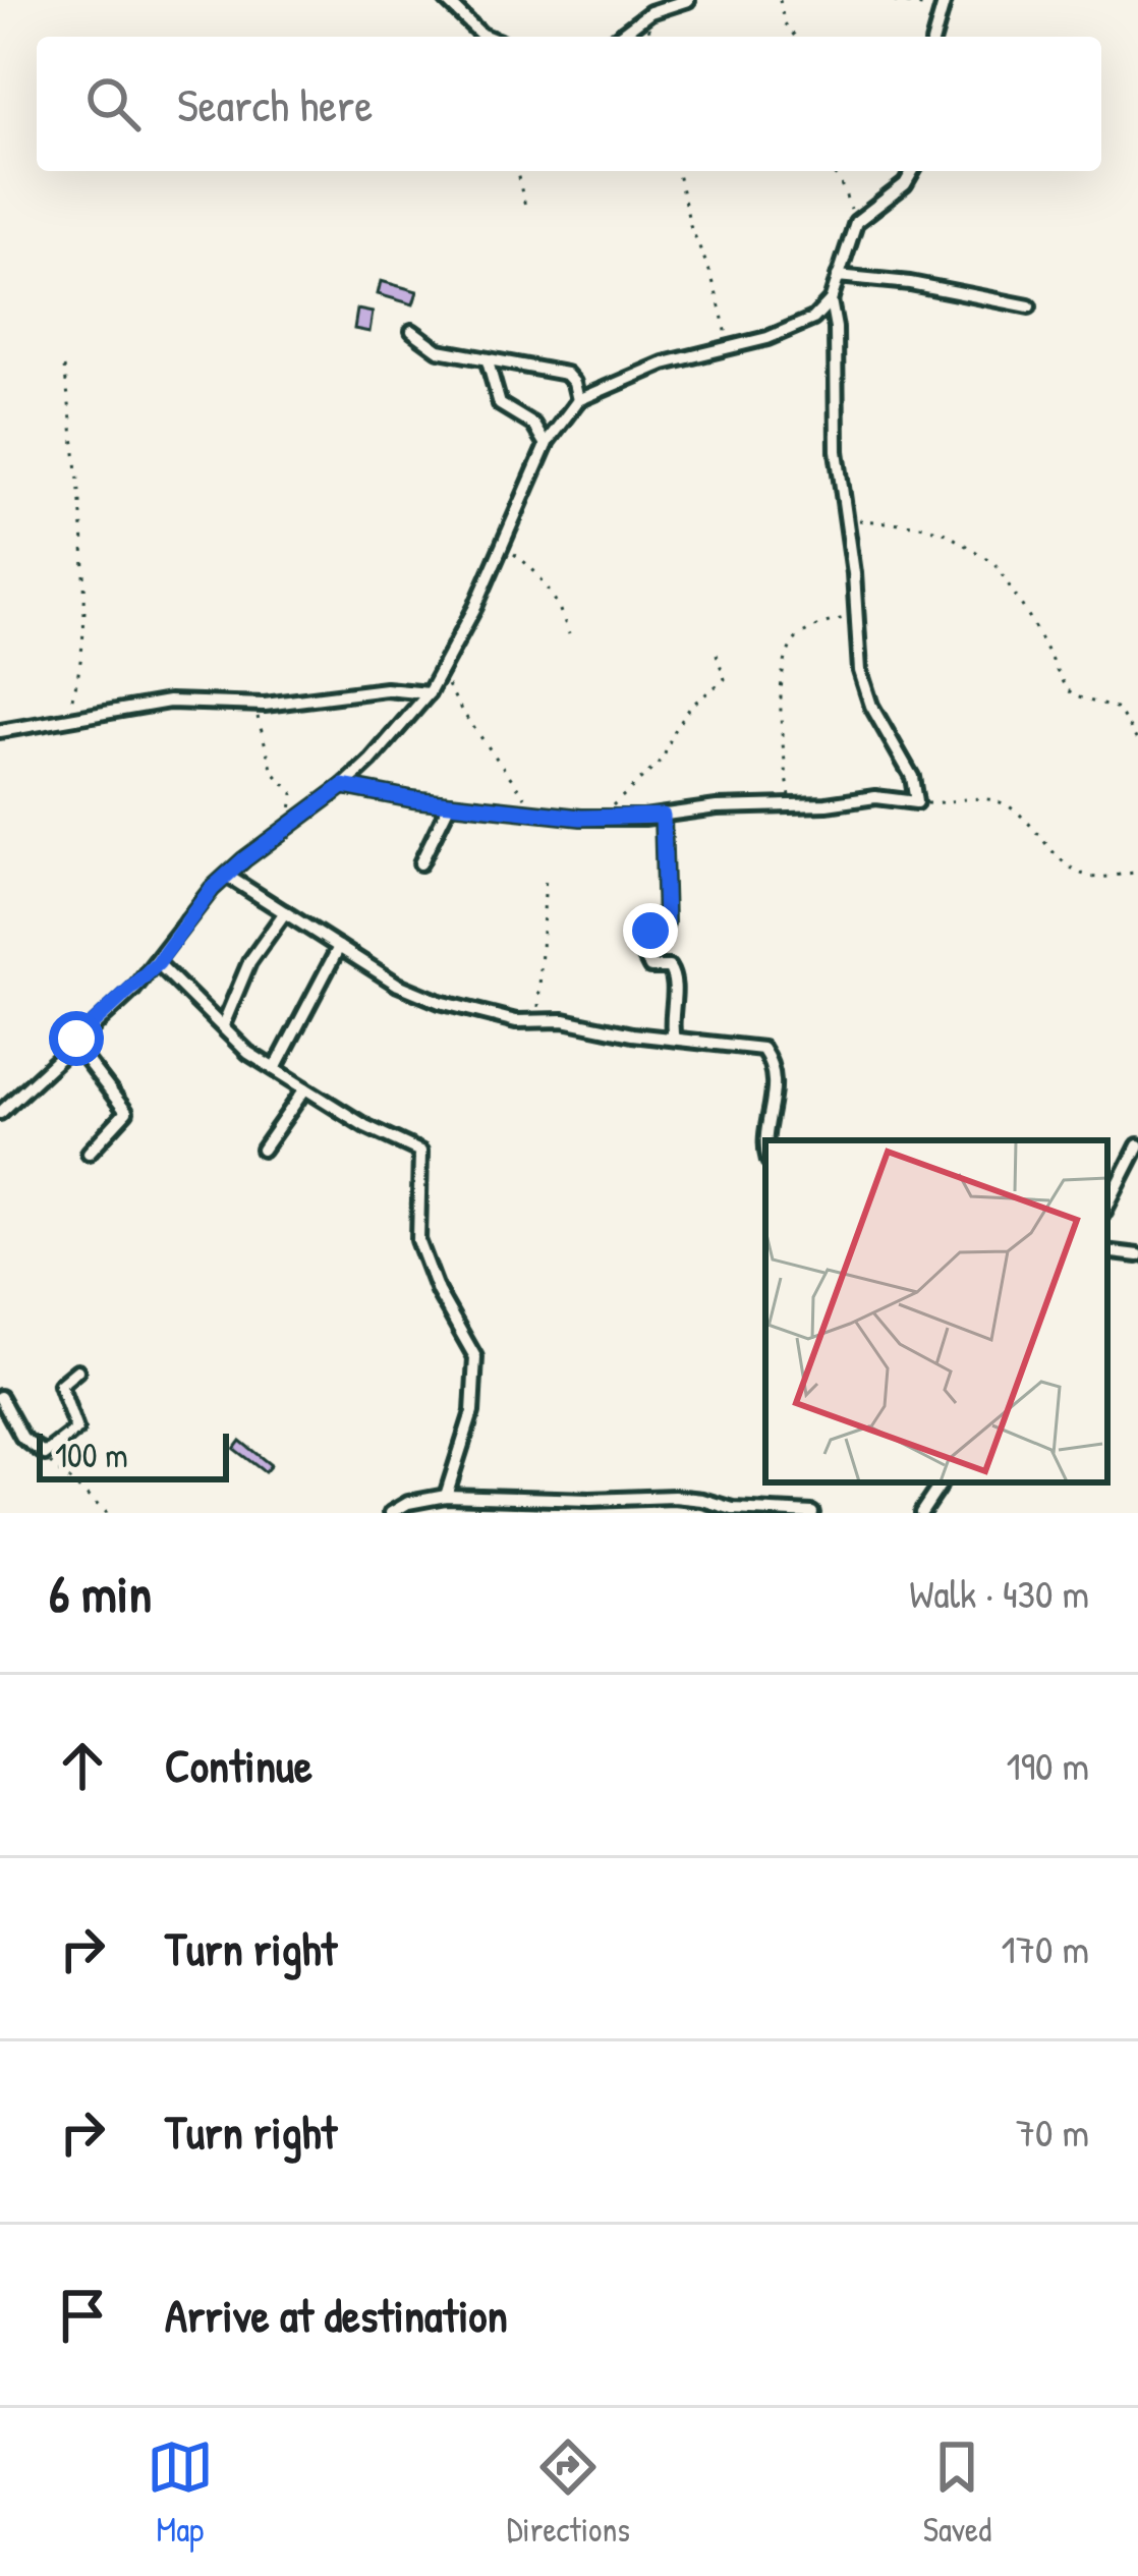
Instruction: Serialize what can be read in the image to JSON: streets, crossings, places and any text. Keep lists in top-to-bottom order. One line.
{"scale_bar":"100 m","page":{"search":"Search here","scale":"100 m","heading":["6 min","Walk · 430 m"],"list":[["Continue","190 m"],["Turn right","170 m"],["Turn right","70 m"],"Arrive at destination"],"nav":["Map","Directions","Saved"]}}
